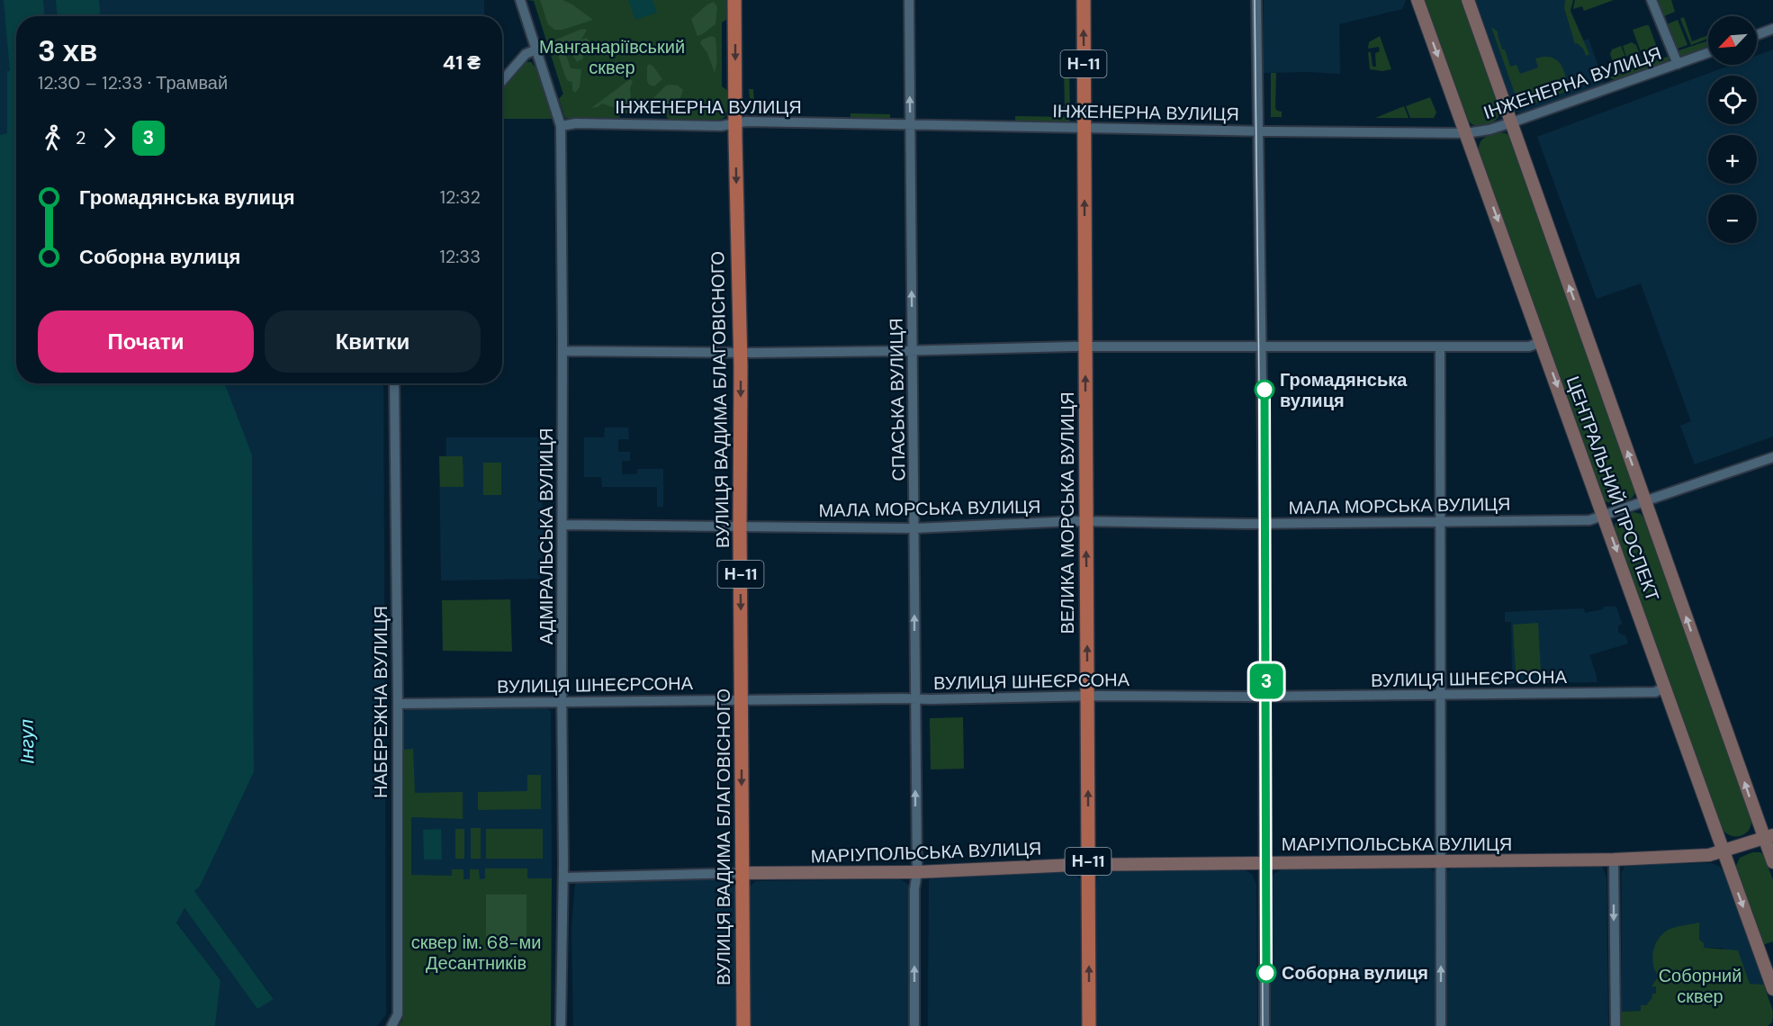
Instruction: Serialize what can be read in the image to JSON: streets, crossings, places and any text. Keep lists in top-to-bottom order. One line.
{"streets":{"main road":["Н-11","ВУЛИЦЯ ВАДИМА БЛАГОВІСНОГО","ЦЕНТРАЛЬНИЙ ПРОСПЕКТ","ВЕЛИКА МОРСЬКА ВУЛИЦЯ","МАРІУПОЛЬСЬКА ВУЛИЦЯ"],"street":["ІНЖЕНЕРНА ВУЛИЦЯ","СПАСЬКА ВУЛИЦЯ","МАЛА МОРСЬКА ВУЛИЦЯ","АДМІРАЛЬСЬКА ВУЛИЦЯ","ВУЛИЦЯ ШНЕЄРСОНА","НАБЕРЕЖНА ВУЛИЦЯ"]},"crossings":[["ІНЖЕНЕРНА ВУЛИЦЯ","ВУЛИЦЯ ВАДИМА БЛАГОВІСНОГО"],["ІНЖЕНЕРНА ВУЛИЦЯ","СПАСЬКА ВУЛИЦЯ"],["ІНЖЕНЕРНА ВУЛИЦЯ","ЦЕНТРАЛЬНИЙ ПРОСПЕКТ"],["ІНЖЕНЕРНА ВУЛИЦЯ","ВЕЛИКА МОРСЬКА ВУЛИЦЯ"],["ІНЖЕНЕРНА ВУЛИЦЯ","АДМІРАЛЬСЬКА ВУЛИЦЯ"],["ВУЛИЦЯ ВАДИМА БЛАГОВІСНОГО","МАЛА МОРСЬКА ВУЛИЦЯ"],["ВУЛИЦЯ ВАДИМА БЛАГОВІСНОГО","ВУЛИЦЯ ШНЕЄРСОНА"],["ВУЛИЦЯ ВАДИМА БЛАГОВІСНОГО","МАРІУПОЛЬСЬКА ВУЛИЦЯ"],["СПАСЬКА ВУЛИЦЯ","МАЛА МОРСЬКА ВУЛИЦЯ"],["СПАСЬКА ВУЛИЦЯ","ВУЛИЦЯ ШНЕЄРСОНА"],["СПАСЬКА ВУЛИЦЯ","МАРІУПОЛЬСЬКА ВУЛИЦЯ"],["ЦЕНТРАЛЬНИЙ ПРОСПЕКТ","МАЛА МОРСЬКА ВУЛИЦЯ"],["ЦЕНТРАЛЬНИЙ ПРОСПЕКТ","ВУЛИЦЯ ШНЕЄРСОНА"],["ЦЕНТРАЛЬНИЙ ПРОСПЕКТ","МАРІУПОЛЬСЬКА ВУЛИЦЯ"],["МАЛА МОРСЬКА ВУЛИЦЯ","ВЕЛИКА МОРСЬКА ВУЛИЦЯ"],["МАЛА МОРСЬКА ВУЛИЦЯ","АДМІРАЛЬСЬКА ВУЛИЦЯ"],["ВЕЛИКА МОРСЬКА ВУЛИЦЯ","ВУЛИЦЯ ШНЕЄРСОНА"],["ВЕЛИКА МОРСЬКА ВУЛИЦЯ","МАРІУПОЛЬСЬКА ВУЛИЦЯ"],["АДМІРАЛЬСЬКА ВУЛИЦЯ","ВУЛИЦЯ ШНЕЄРСОНА"],["АДМІРАЛЬСЬКА ВУЛИЦЯ","МАРІУПОЛЬСЬКА ВУЛИЦЯ"],["ВУЛИЦЯ ШНЕЄРСОНА","НАБЕРЕЖНА ВУЛИЦЯ"]],"one_way":["ВУЛИЦЯ ВАДИМА БЛАГОВІСНОГО","СПАСЬКА ВУЛИЦЯ","ВЕЛИКА МОРСЬКА ВУЛИЦЯ"],"water":["Інгул"],"parks":["Манганаріївський сквер","сквер ім. 68-ми Десантників","Соборний сквер"],"places":["Громадянська вулиця","Соборна вулиця"],"lines":["tram line 3"],"north":"bottom left","page":{"on_map":"3","map_buttons":["+","−"],"heading":["3 хв","12:30 – 12:33 · Трамвай","41 ₴"],"legs":["2","3"],"list":[{"name":"Громадянська вулиця","value":"12:32"},{"name":"Соборна вулиця","value":"12:33"}],"buttons":["Почати","Квитки"]}}
